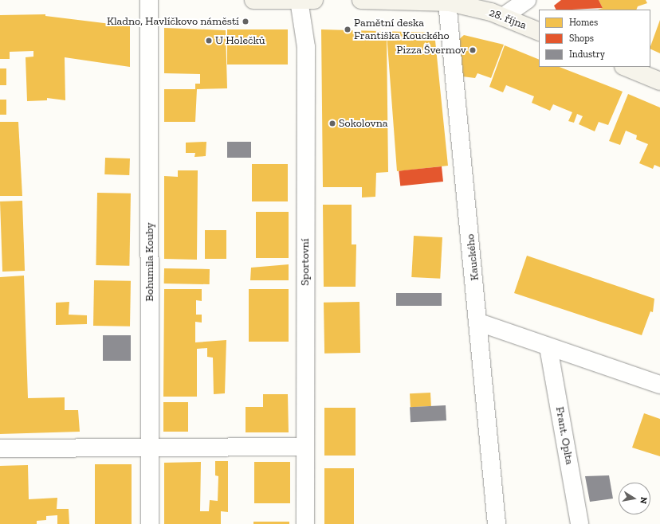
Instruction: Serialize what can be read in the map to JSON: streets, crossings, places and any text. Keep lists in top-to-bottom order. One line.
{"streets":{"main road":["28. října"],"street":["Kauckého","Bohumila Kouby","Sportovní","Frant. Oplta"]},"crossings":[["28. října","Kauckého"]],"places":["Kladno, Havlíčkovo náměstí","Pamětní deska Františka Kouckého","U Holečků","Pizza Švermov","Sokolovna"],"legend":["Homes","Shops","Industry"],"north":"right"}
